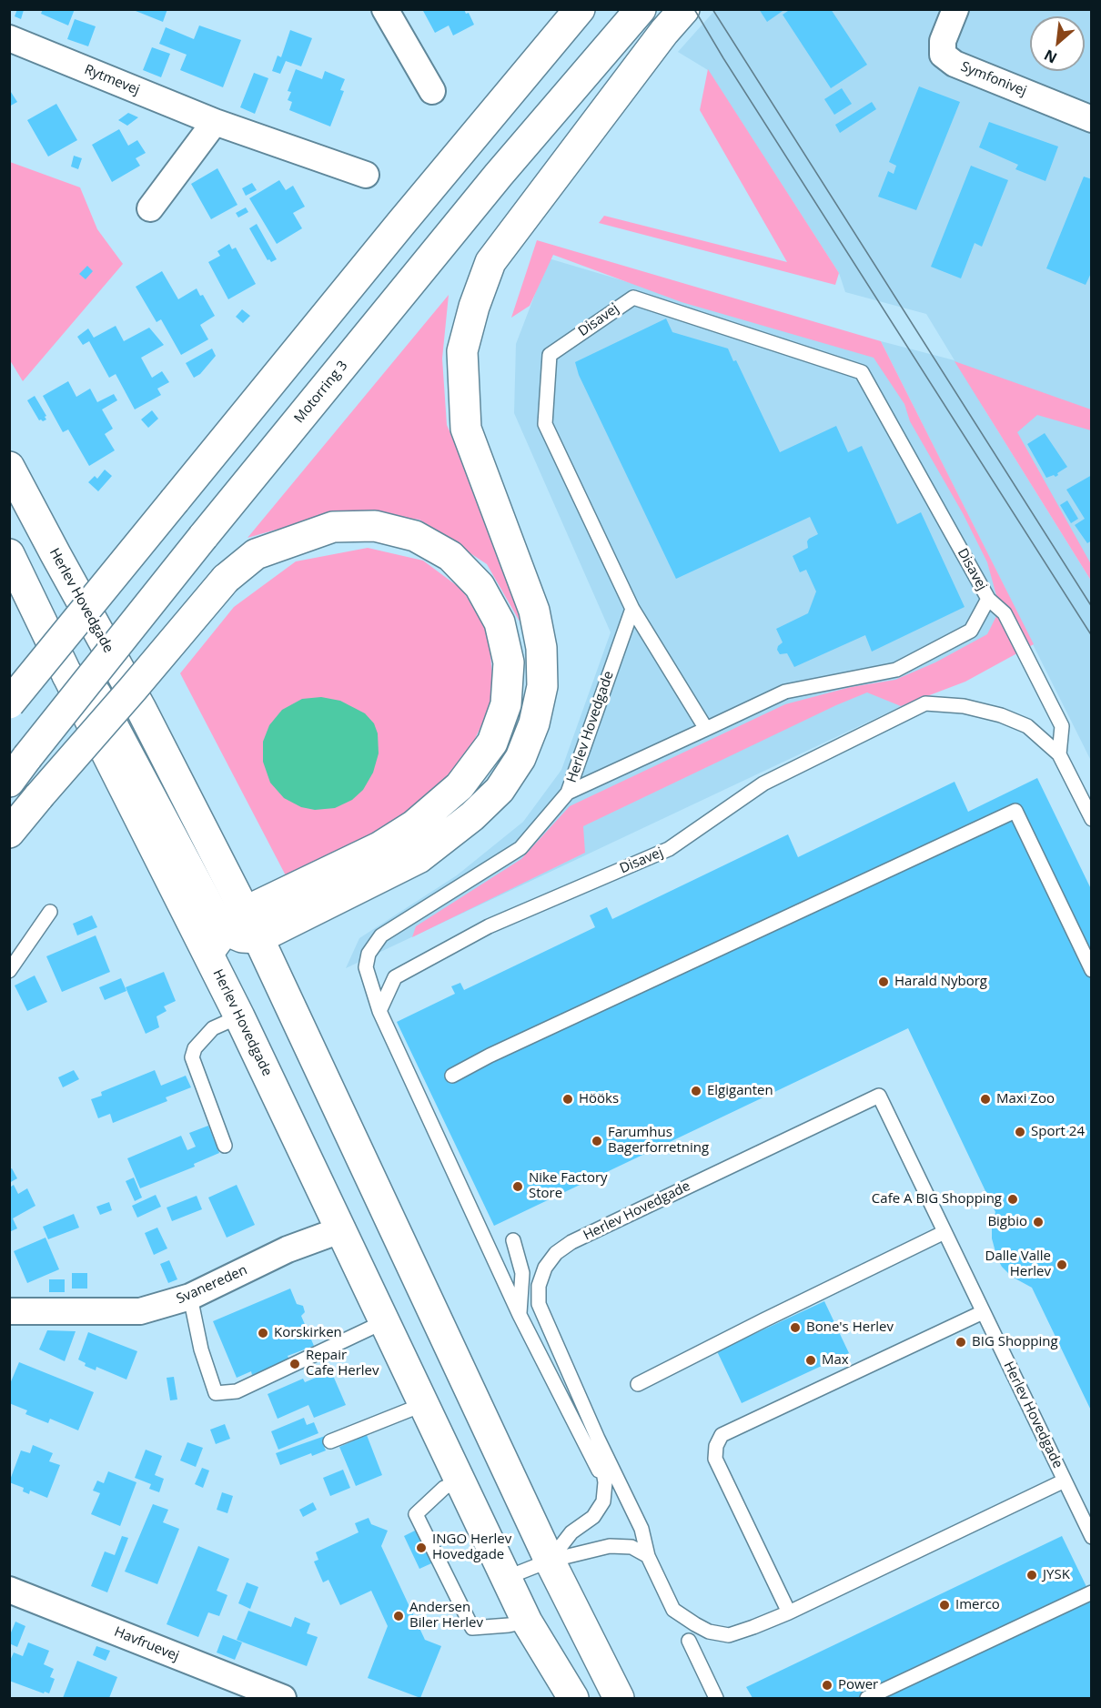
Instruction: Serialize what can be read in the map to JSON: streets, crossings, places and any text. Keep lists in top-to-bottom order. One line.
{"streets":{"main road":["Motorring 3","Herlev Hovedgade"],"street":["Symfonivej","Rytmevej","Svanereden","Havfruevej"],"lane":["Disavej"]},"crossings":[["Disavej","Herlev Hovedgade"],["Herlev Hovedgade","Svanereden"]],"places":["Harald Nyborg","Elgiganten","Hööks","Maxi Zoo","Sport 24","Farumhus Bagerforretning","Nike Factory Store","Cafe A BIG Shopping","Bigbio","Dalle Valle Herlev","Bone's Herlev","Korskirken","BIG Shopping","Max","Repair Cafe Herlev","INGO Herlev Hovedgade","JYSK","Imerco","Andersen Biler Herlev","Power"],"north":"bottom left"}
